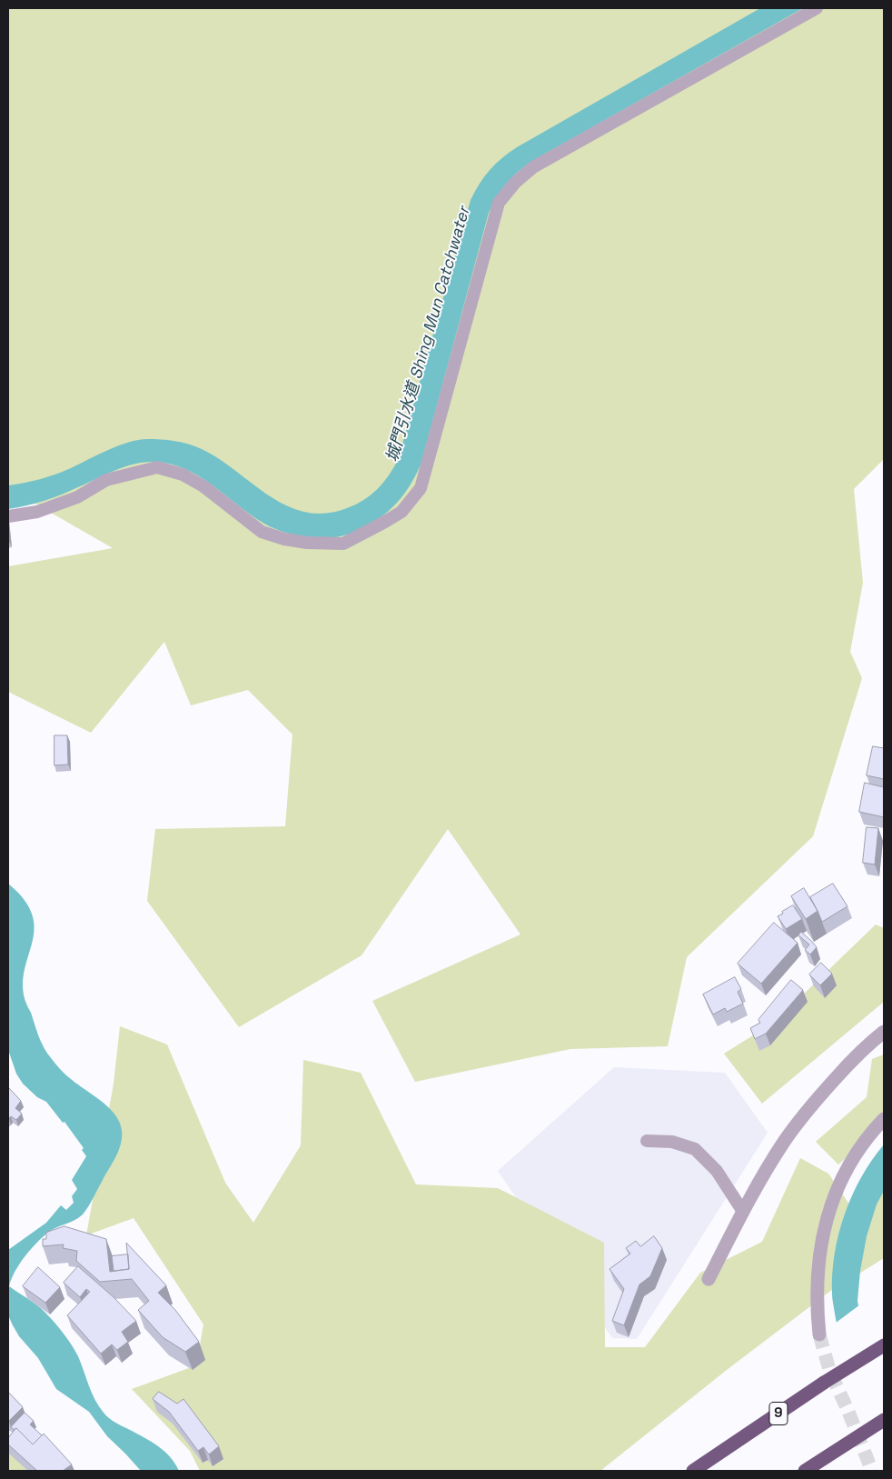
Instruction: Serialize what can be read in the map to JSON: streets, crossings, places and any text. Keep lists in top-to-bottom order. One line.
{"streets":{"highway":["9"]},"water":["城門引水道 Shing Mun Catchwater"]}
